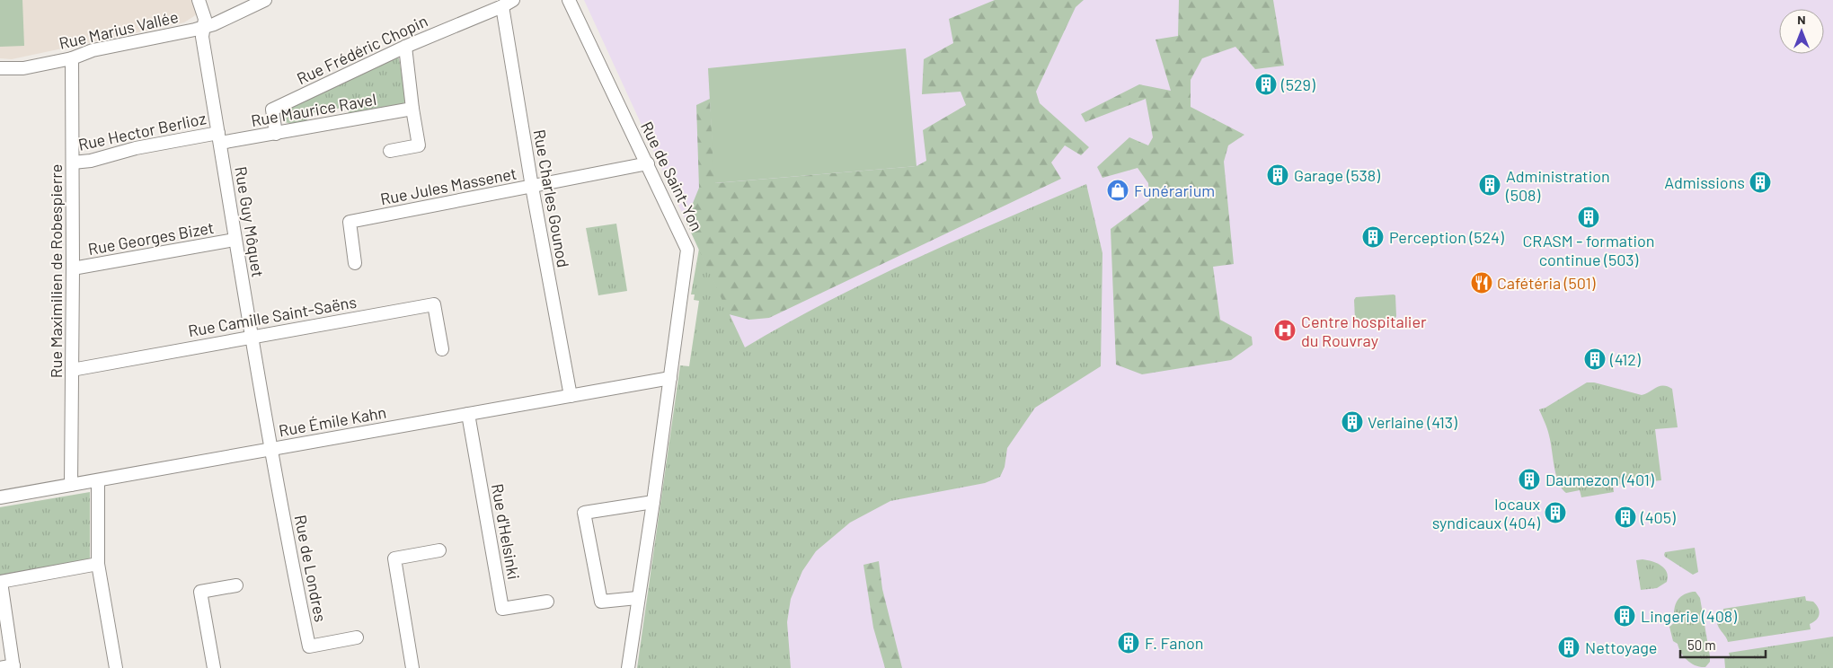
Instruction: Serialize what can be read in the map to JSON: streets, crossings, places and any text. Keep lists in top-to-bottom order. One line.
{"streets":{"street":["Rue Marius Vallée","Rue Frédéric Chopin","Rue Maurice Ravel","Rue Hector Berlioz","Rue de Saint-Yon","Rue Jules Massenet","Rue Charles Gounod","Rue Guy Môquet","Rue Georges Bizet","Rue Maximilien de Robespierre","Rue Camille Saint-Saëns","Rue Émile Kahn","Rue d'Helsinki","Rue de Londres"]},"crossings":[["Rue Marius Vallée","Rue Guy Môquet"],["Rue Marius Vallée","Rue Maximilien de Robespierre"],["Rue Frédéric Chopin","Rue Maurice Ravel"],["Rue Frédéric Chopin","Rue Charles Gounod"],["Rue Maurice Ravel","Rue Hector Berlioz"],["Rue Maurice Ravel","Rue Guy Môquet"],["Rue Hector Berlioz","Rue Guy Môquet"],["Rue Hector Berlioz","Rue Maximilien de Robespierre"],["Rue de Saint-Yon","Rue Jules Massenet"],["Rue de Saint-Yon","Rue Émile Kahn"],["Rue Jules Massenet","Rue Charles Gounod"],["Rue Charles Gounod","Rue Émile Kahn"],["Rue Guy Môquet","Rue Georges Bizet"],["Rue Guy Môquet","Rue Camille Saint-Saëns"],["Rue Guy Môquet","Rue Émile Kahn"],["Rue Guy Môquet","Rue de Londres"],["Rue Georges Bizet","Rue Maximilien de Robespierre"],["Rue Maximilien de Robespierre","Rue Camille Saint-Saëns"],["Rue Maximilien de Robespierre","Rue Émile Kahn"],["Rue Émile Kahn","Rue d'Helsinki"],["Rue Émile Kahn","Rue de Londres"]],"places":{"building":["(529)","Garage (538)","Admissions","Administration (508)","CRASM - formation continue (503)","Perception (524)","(412)","Verlaine (413)","Daumezon (401)","locaux syndicaux (404)","(405)","Lingerie (408)","F. Fanon","Nettoyage"],"shop":["Funérarium"],"restaurant":["Cafétéria (501)"],"hospital":["Centre hospitalier du Rouvray"]},"scale_bar":"50 m","north":"top"}
